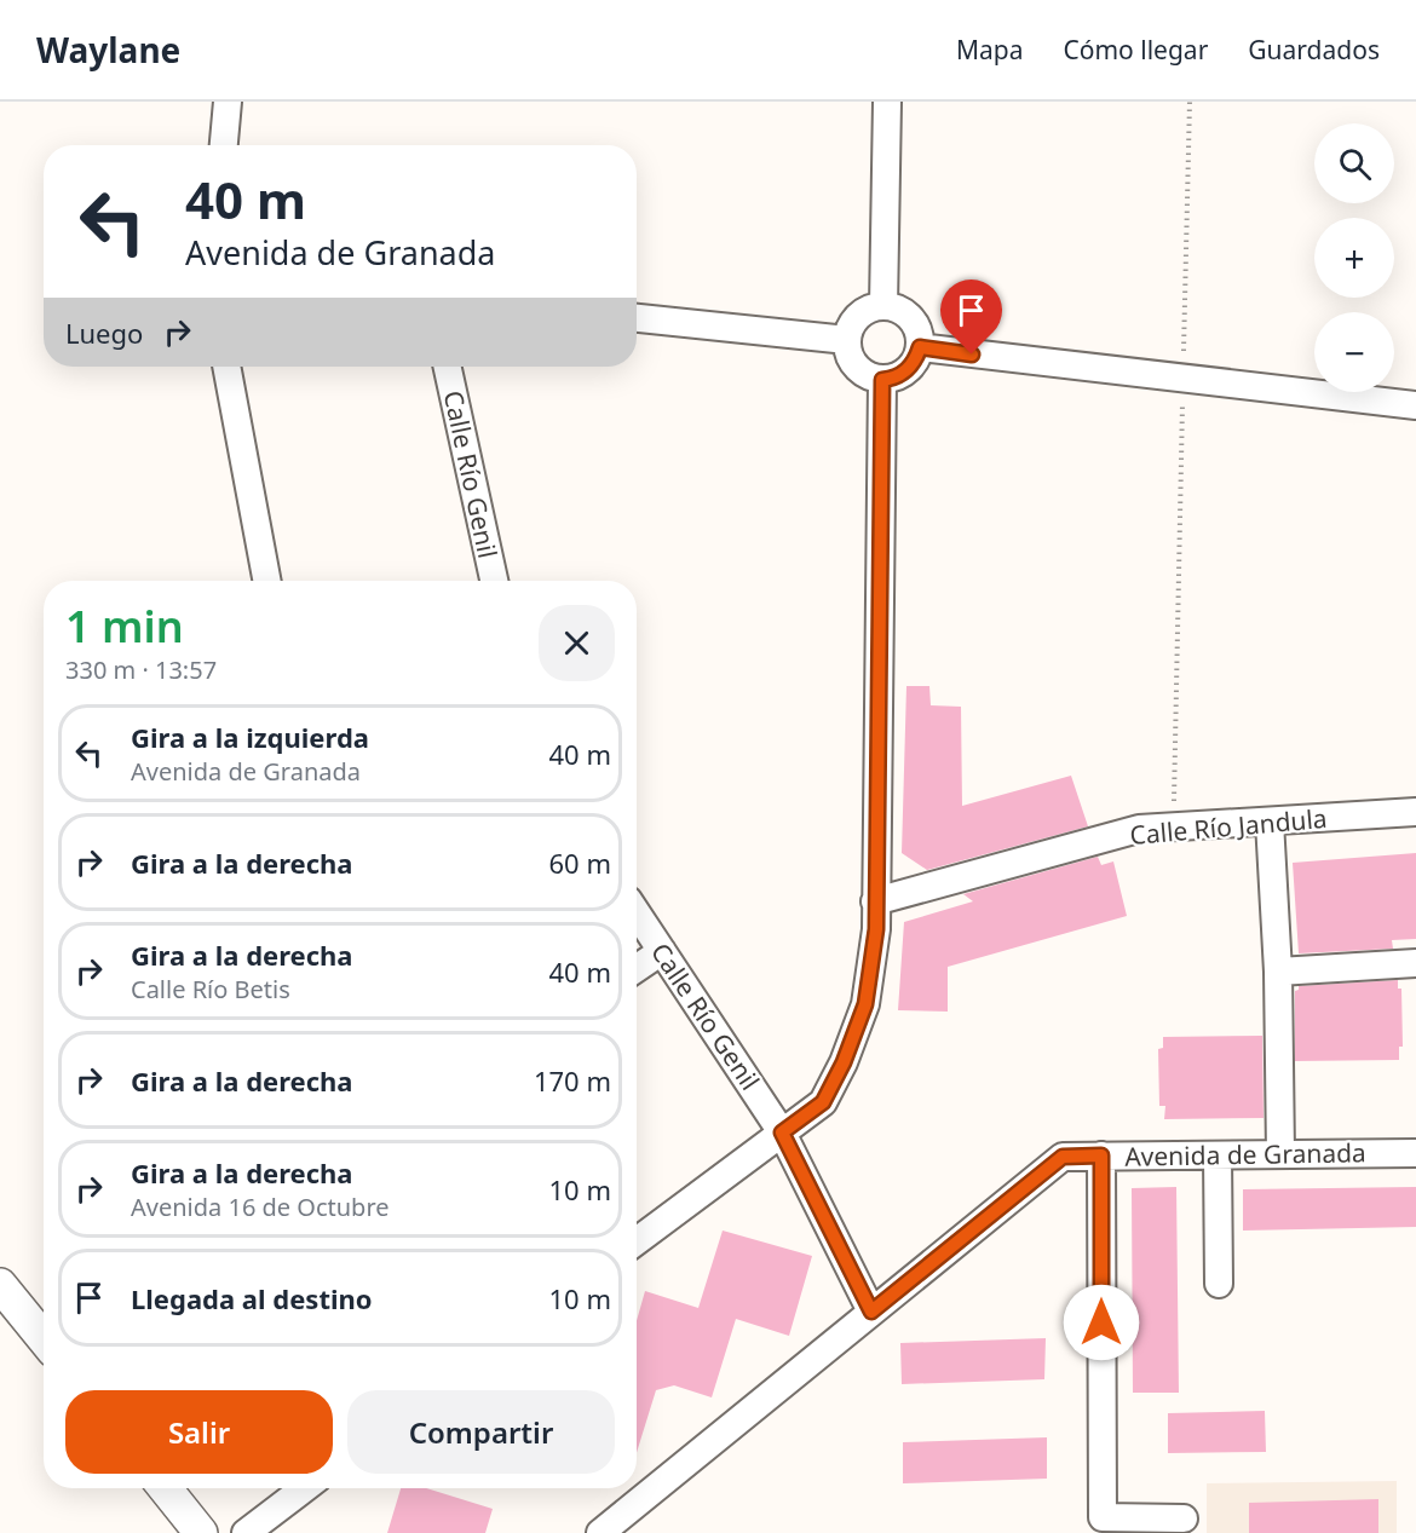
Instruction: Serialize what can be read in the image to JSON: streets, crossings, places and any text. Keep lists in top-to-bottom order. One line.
{"streets":{"street":["Calle Río Genil","Calle Río Jandula","Avenida de Granada"]},"crossings":[["Calle Río Genil","Avenida de Granada"]],"page":{"header":"Waylane","nav":["Mapa","Cómo llegar","Guardados"],"map_buttons":["+","−"],"turn":["40 m","Avenida de Granada"],"then":"Luego","heading":["1 min","330 m · 13:57"],"list":[{"name":"Gira a la izquierda","note":"Avenida de Granada","value":"40 m"},{"name":"Gira a la derecha","value":"60 m"},{"name":"Gira a la derecha","note":"Calle Río Betis","value":"40 m"},{"name":"Gira a la derecha","value":"170 m"},{"name":"Gira a la derecha","note":"Avenida 16 de Octubre","value":"10 m"},{"name":"Llegada al destino","value":"10 m"}],"buttons":["Salir","Compartir"]}}
